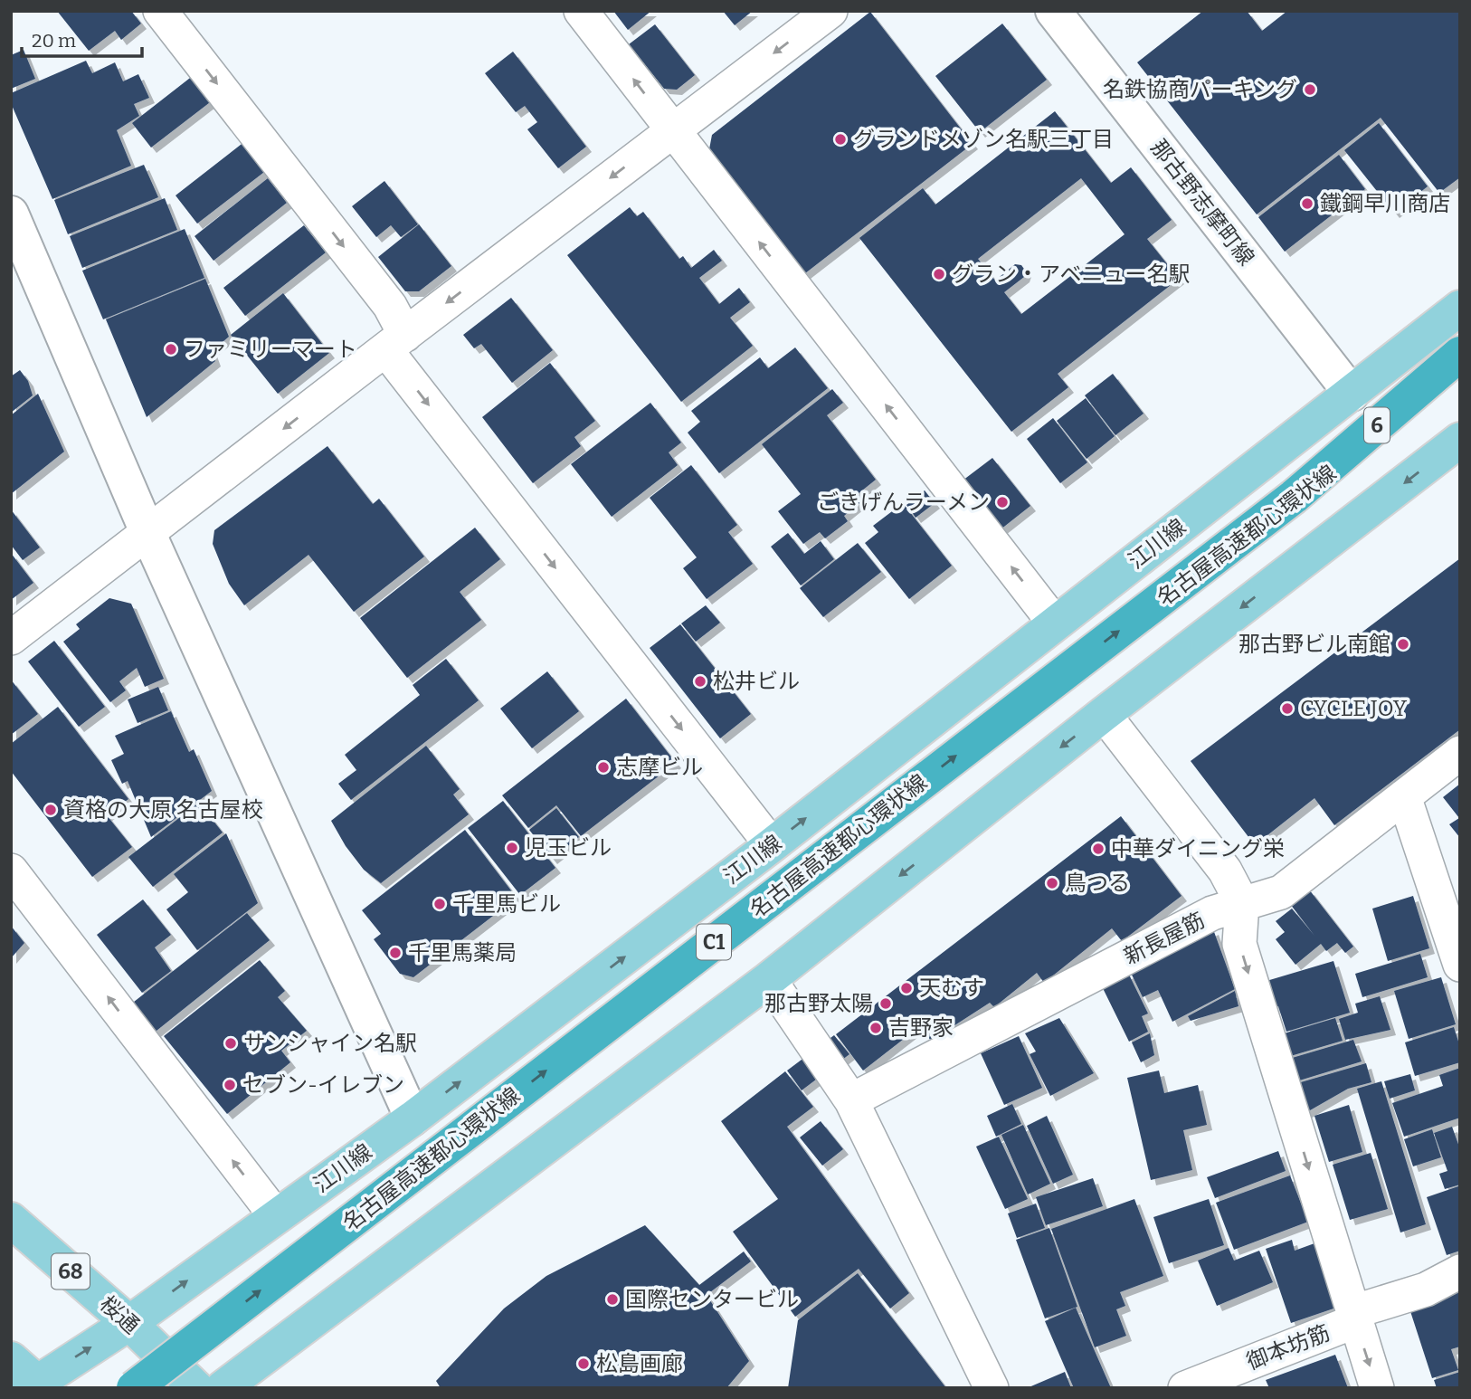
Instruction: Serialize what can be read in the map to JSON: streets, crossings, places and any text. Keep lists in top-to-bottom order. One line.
{"streets":{"highway":["6","名古屋高速都心環状線","C1"],"main road":["江川線","68","桜通"],"street":["那古野志摩町線","新長屋筋","御本坊筋"]},"crossings":[["那古野志摩町線","江川線"],["6","名古屋高速都心環状線"],["江川線","桜通"]],"one_way":["名古屋高速都心環状線"],"places":["名鉄協商パーキング","グランドメゾン名駅三丁目","鐵鋼早川商店","グラン・アベニュー名駅","ファミリーマート","ごきげんラーメン","那古野ビル南館","松井ビル","CYCLE JOY","志摩ビル","資格の大原 名古屋校","児玉ビル","中華ダイニング栄","鳥つる","千里馬ビル","千里馬薬局","天むす","那古野太陽","吉野家","サンシャイン名駅","セブン-イレブン","国際センタービル","松島画廊"],"scale_bar":"20 m"}
